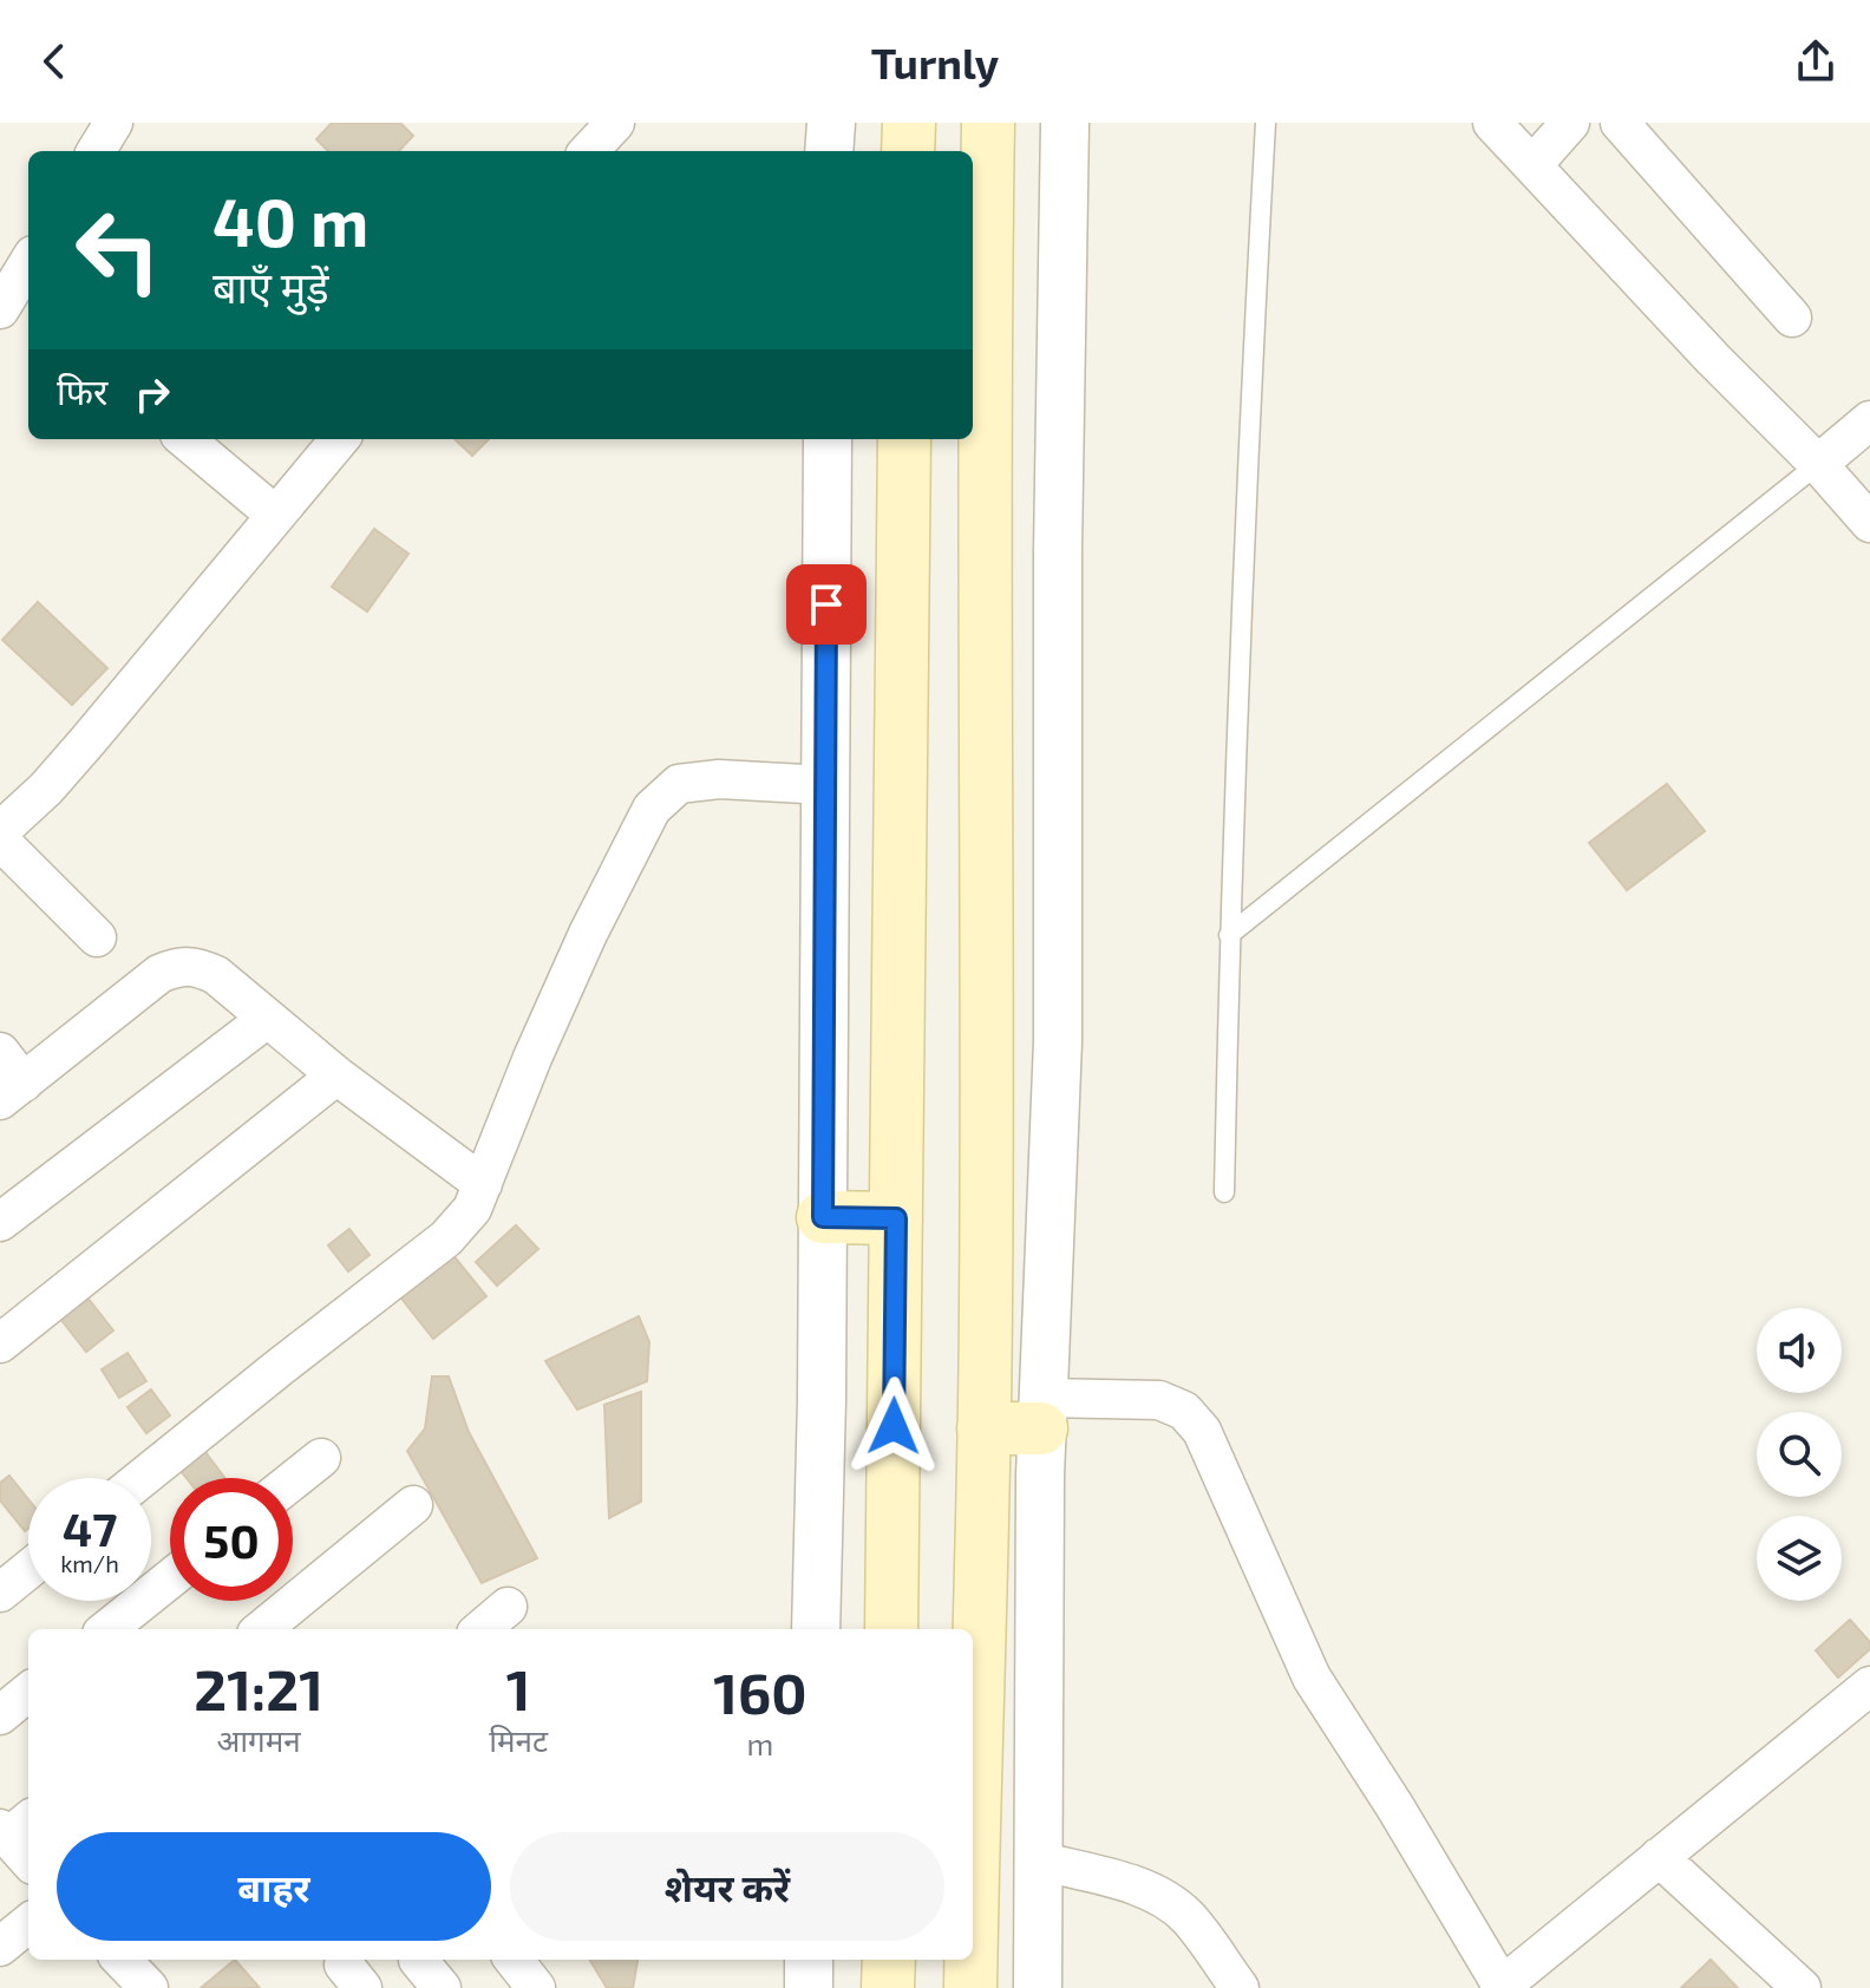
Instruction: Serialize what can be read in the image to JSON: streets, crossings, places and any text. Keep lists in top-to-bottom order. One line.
{"page":{"header":"Turnly","turn":["40 m","बाएँ मुड़ें"],"then":"फिर","speed":"47 km/h","limit":"50","eta":["21:21","आगमन","1","मिनट","160","m"],"buttons":["बाहर","शेयर करें"]}}
